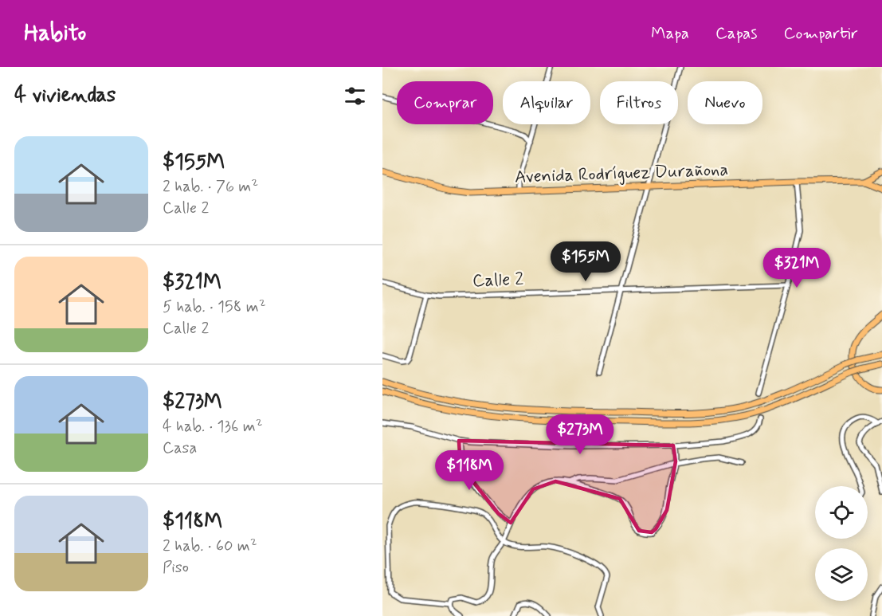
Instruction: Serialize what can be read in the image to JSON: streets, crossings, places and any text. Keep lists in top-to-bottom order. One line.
{"streets":{"main road":["Avenida Rodríguez Durañona"],"street":["Calle 2"]},"page":{"header":"Habito","nav":["Mapa","Capas","Compartir"],"heading":"4 viviendas","chip":["Comprar","Alquilar","Filtros","Nuevo"],"list":[{"name":"$155M","note":"2 hab. · 76 m² · Calle 2"},{"name":"$321M","note":"5 hab. · 158 m² · Calle 2"},{"name":"$273M","note":"4 hab. · 136 m² · Casa"},{"name":"$118M","note":"2 hab. · 60 m² · Piso"}],"price":["$155M","$321M","$273M","$118M"]}}
